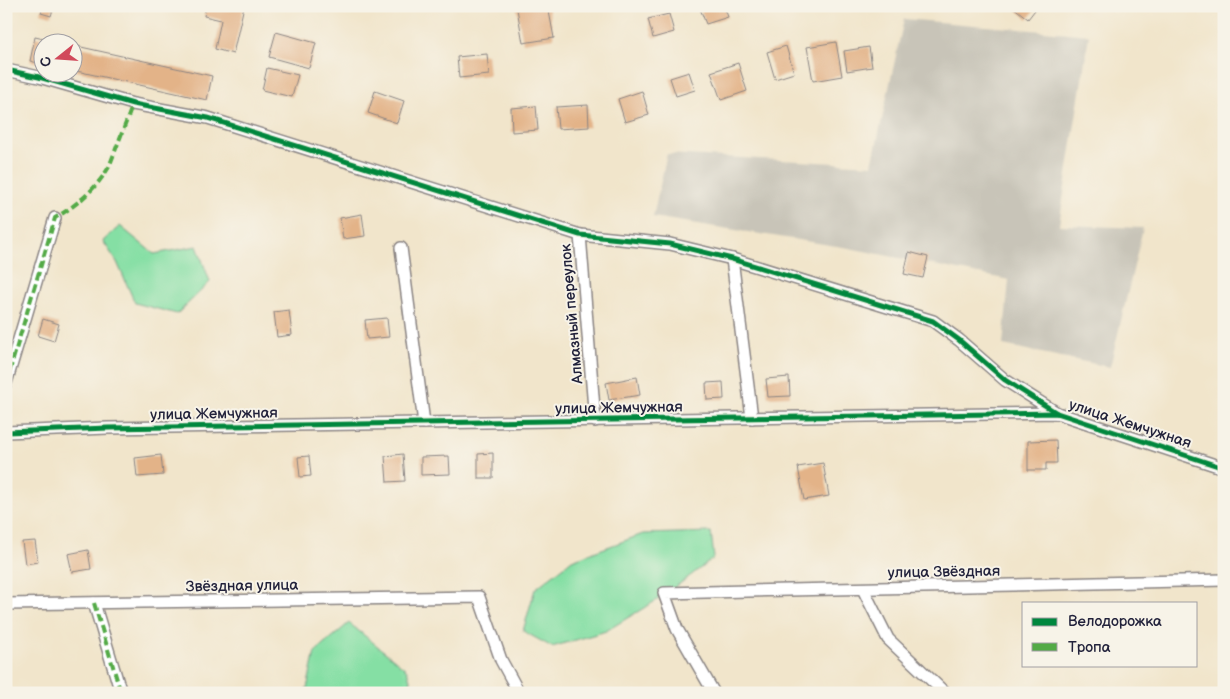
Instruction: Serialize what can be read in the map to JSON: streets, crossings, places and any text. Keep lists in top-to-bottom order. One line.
{"streets":{"street":["Алмазный переулок","улица Жемчужная","улица Звёздная","Звёздная улица"]},"crossings":[["Алмазный переулок","улица Жемчужная"]],"legend":["Велодорожка","Тропа"],"north":"left"}
